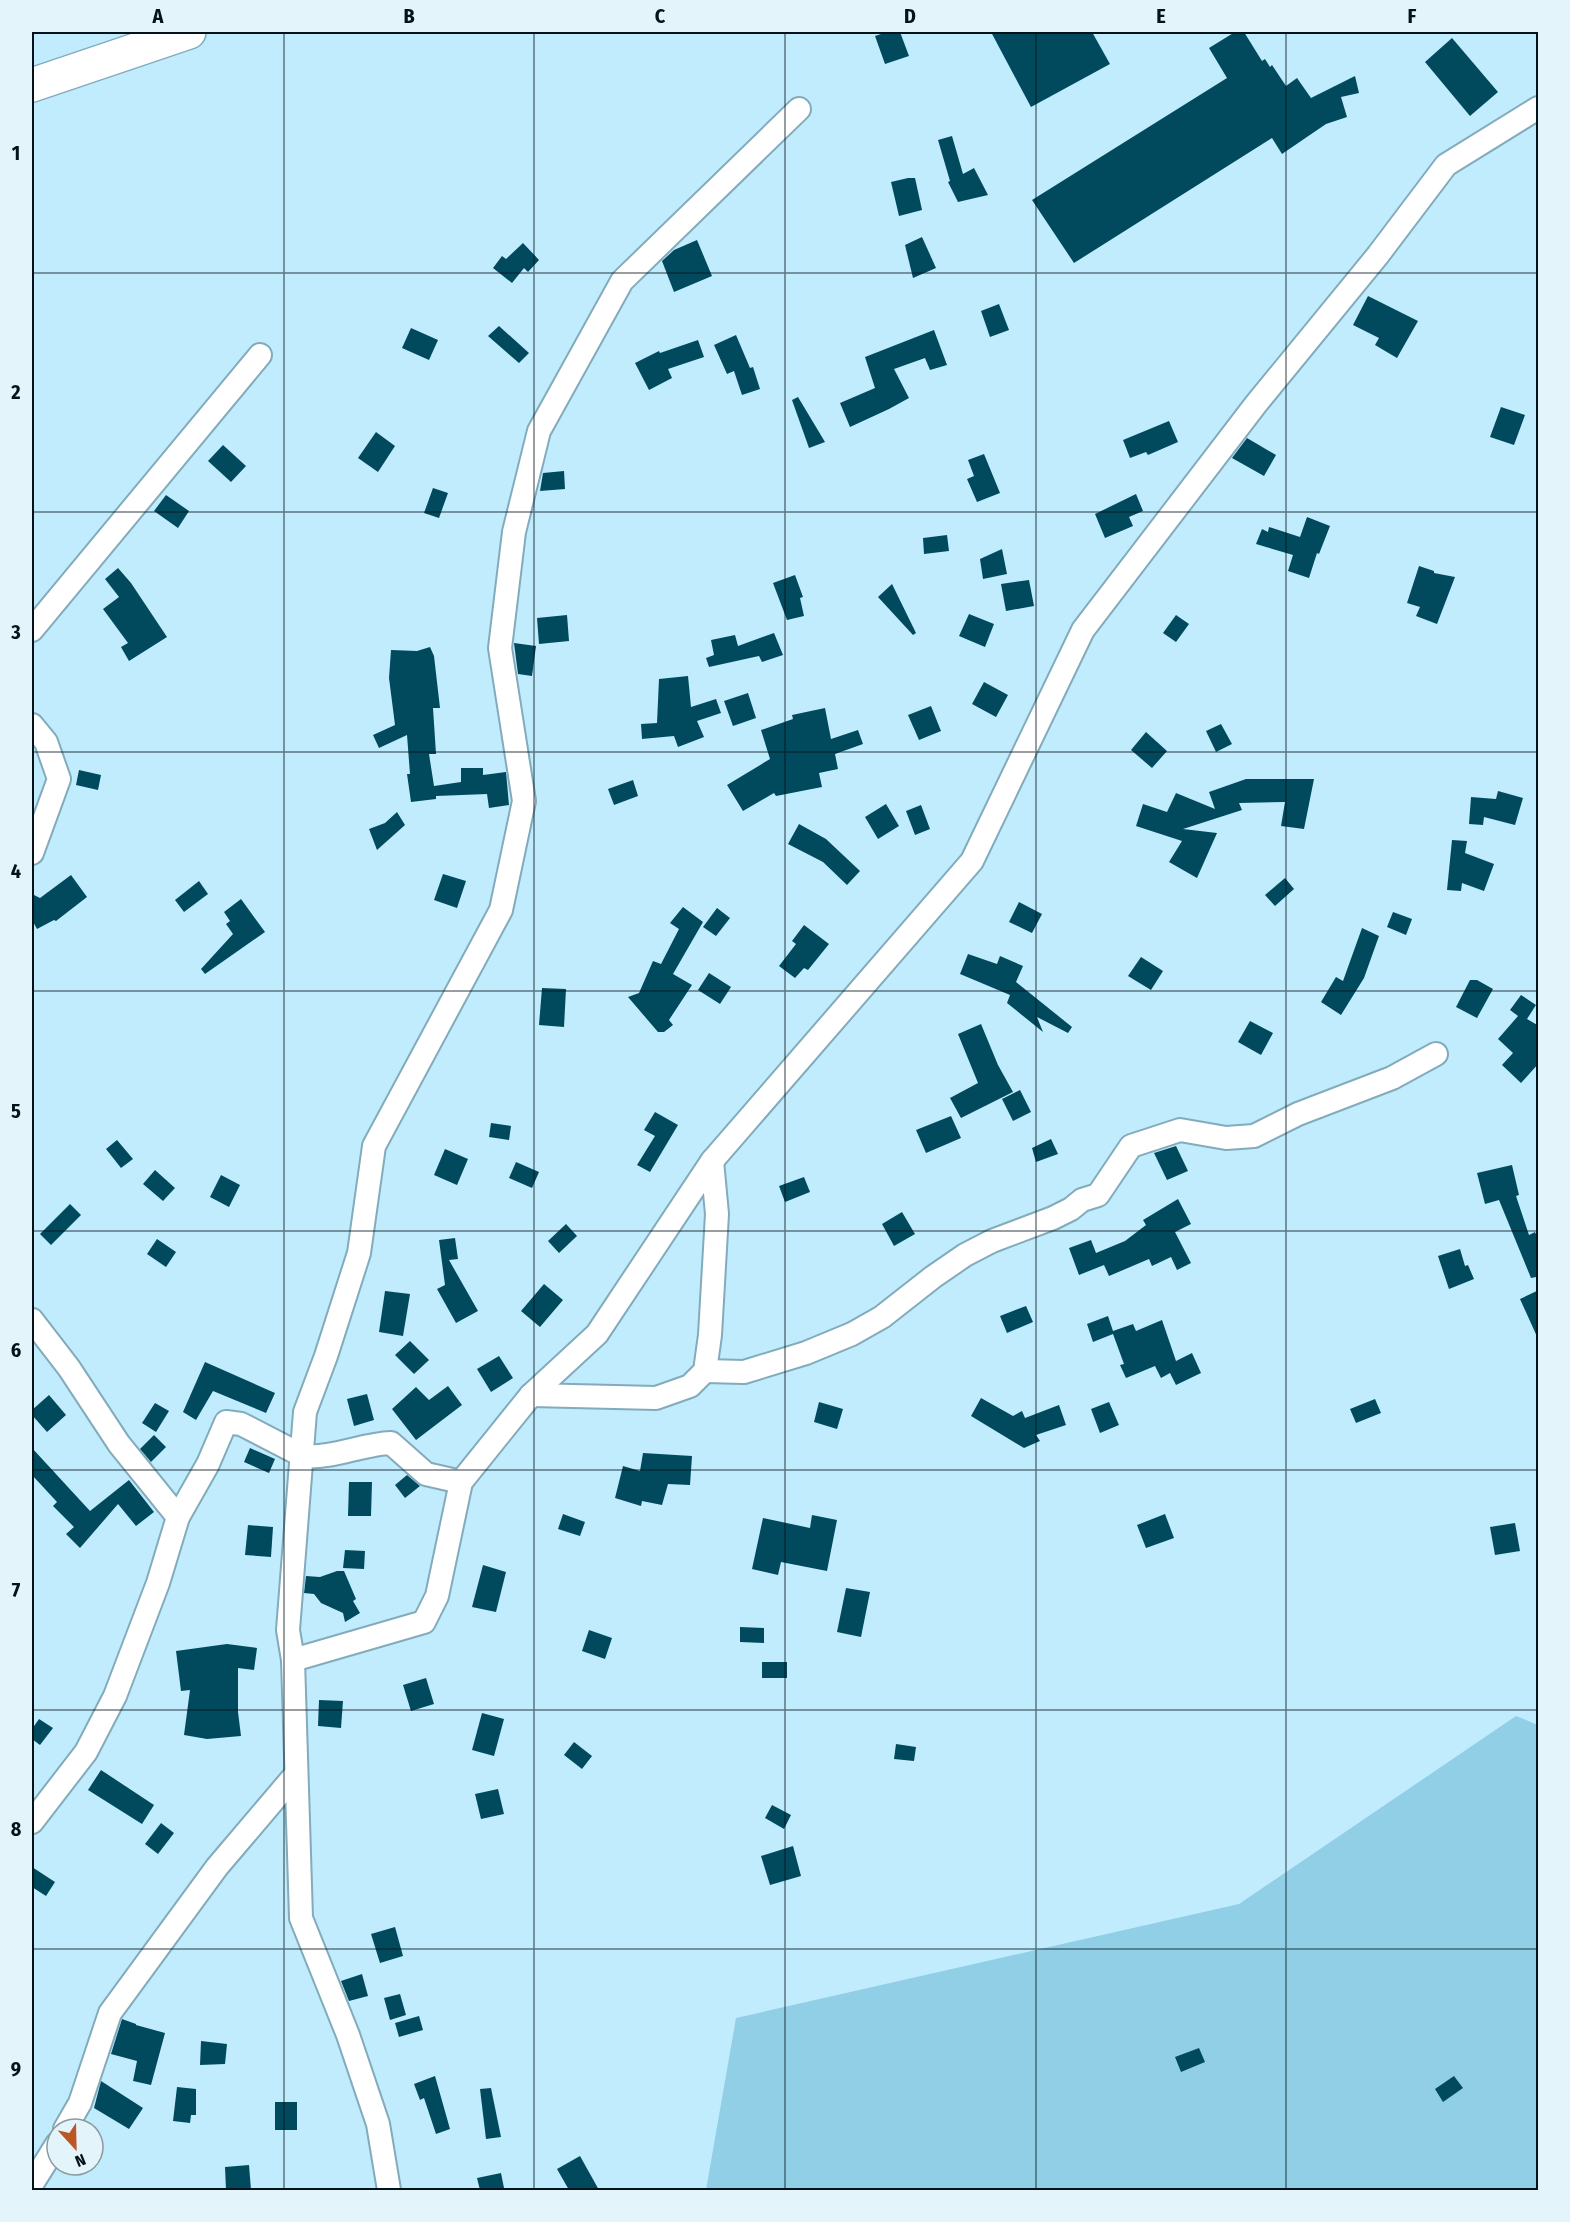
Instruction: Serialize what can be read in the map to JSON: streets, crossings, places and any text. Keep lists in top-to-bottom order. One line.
{"north":"bottom","grid":{"columns":["A","B","C","D","E","F"],"rows":["1","2","3","4","5","6","7","8","9"]}}
